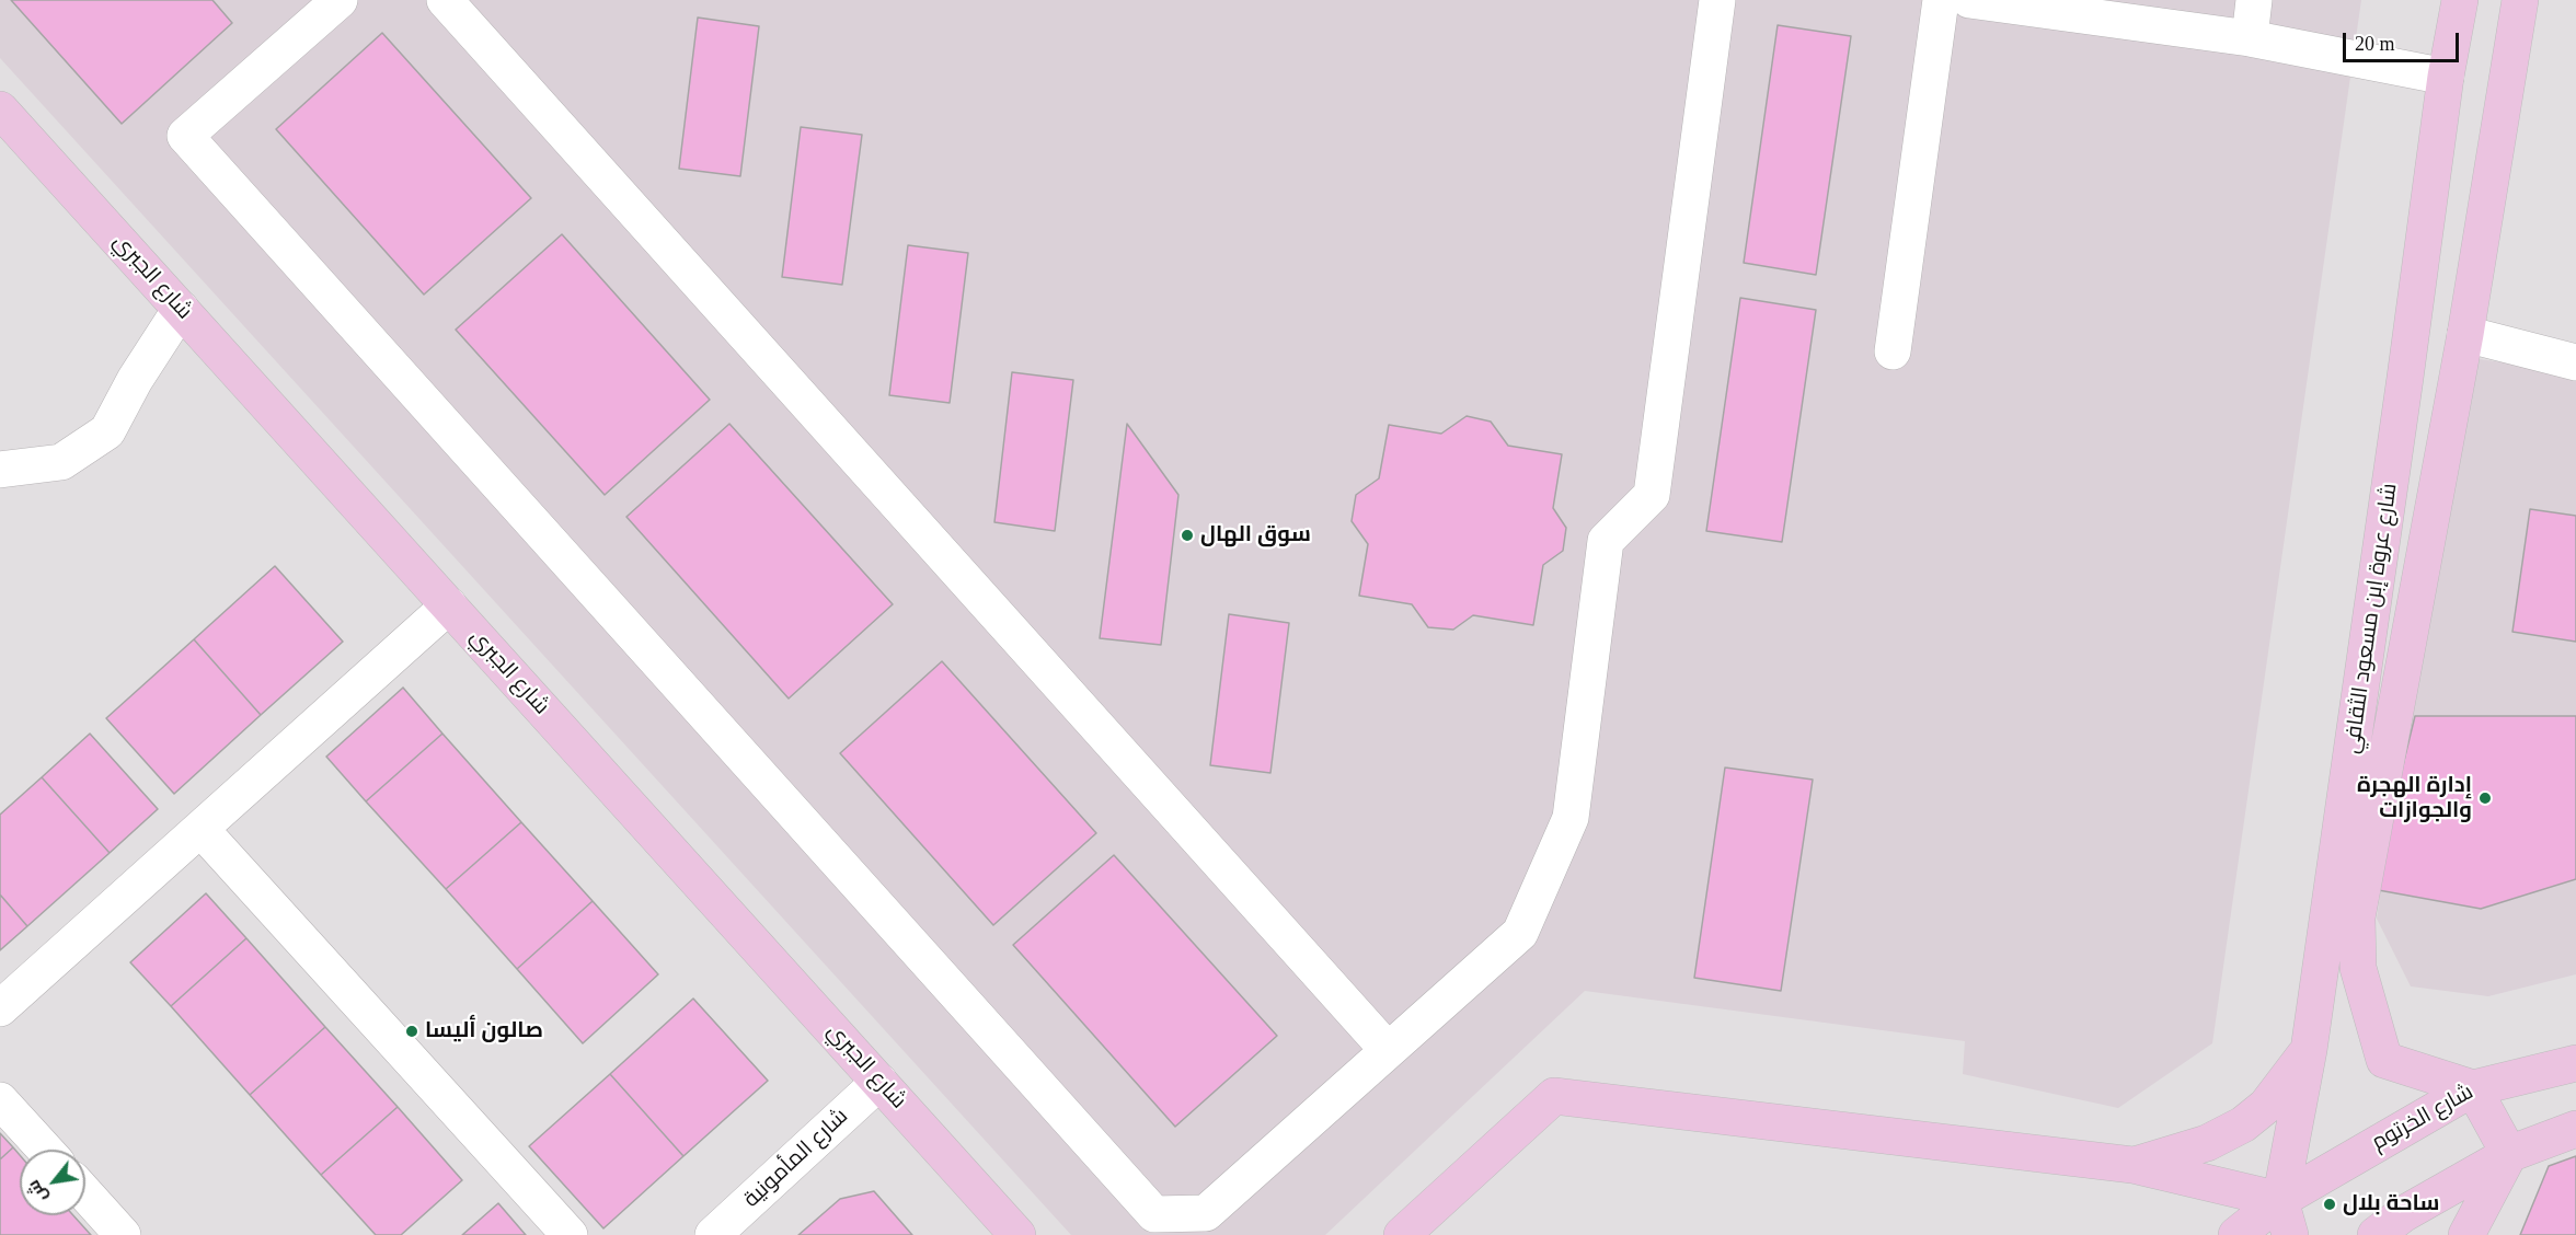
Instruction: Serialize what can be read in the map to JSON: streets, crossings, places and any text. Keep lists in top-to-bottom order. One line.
{"streets":{"main road":["شارع الجبري","شارع عروة إبن مسعود الثقافي","شارع الخرتوم"],"street":["شارع المأمونية"]},"crossings":[["شارع الجبري","شارع المأمونية"],["شارع عروة إبن مسعود الثقافي","شارع الخرتوم"]],"places":["سوق الهال","إدارة الهجرة والجوازات","صالون أليسا","ساحة بلال"],"scale_bar":"20 m","north":"bottom left"}
